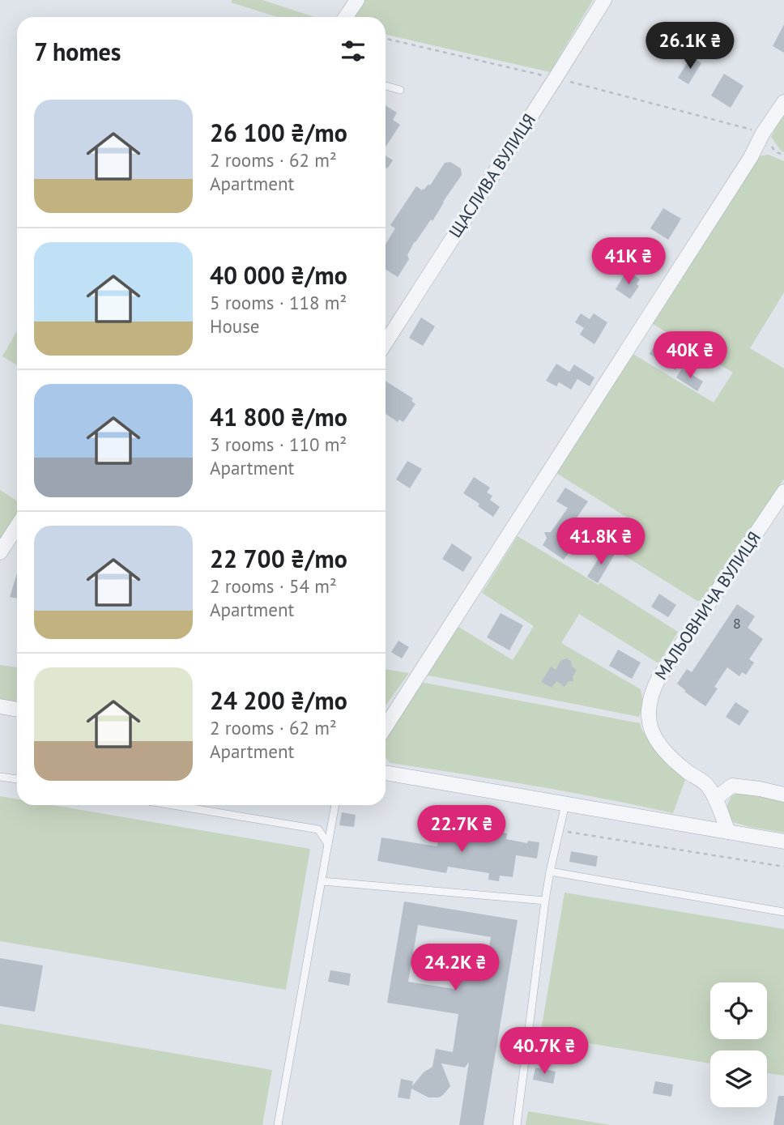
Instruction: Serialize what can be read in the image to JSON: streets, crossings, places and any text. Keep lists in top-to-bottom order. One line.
{"streets":{"street":["ЩАСЛИВА ВУЛИЦЯ","МАЛЬОВНИЧА ВУЛИЦЯ"]},"house_numbers":["8"],"page":{"heading":"7 homes","price":["26.1K ₴","41K ₴","40K ₴","41.8K ₴","22.7K ₴","24.2K ₴","40.7K ₴"],"list":[{"name":"26 100 ₴/mo","note":"2 rooms · 62 m² · Apartment"},{"name":"40 000 ₴/mo","note":"5 rooms · 118 m² · House"},{"name":"41 800 ₴/mo","note":"3 rooms · 110 m² · Apartment"},{"name":"22 700 ₴/mo","note":"2 rooms · 54 m² · Apartment"},{"name":"24 200 ₴/mo","note":"2 rooms · 62 m² · Apartment"}]}}
